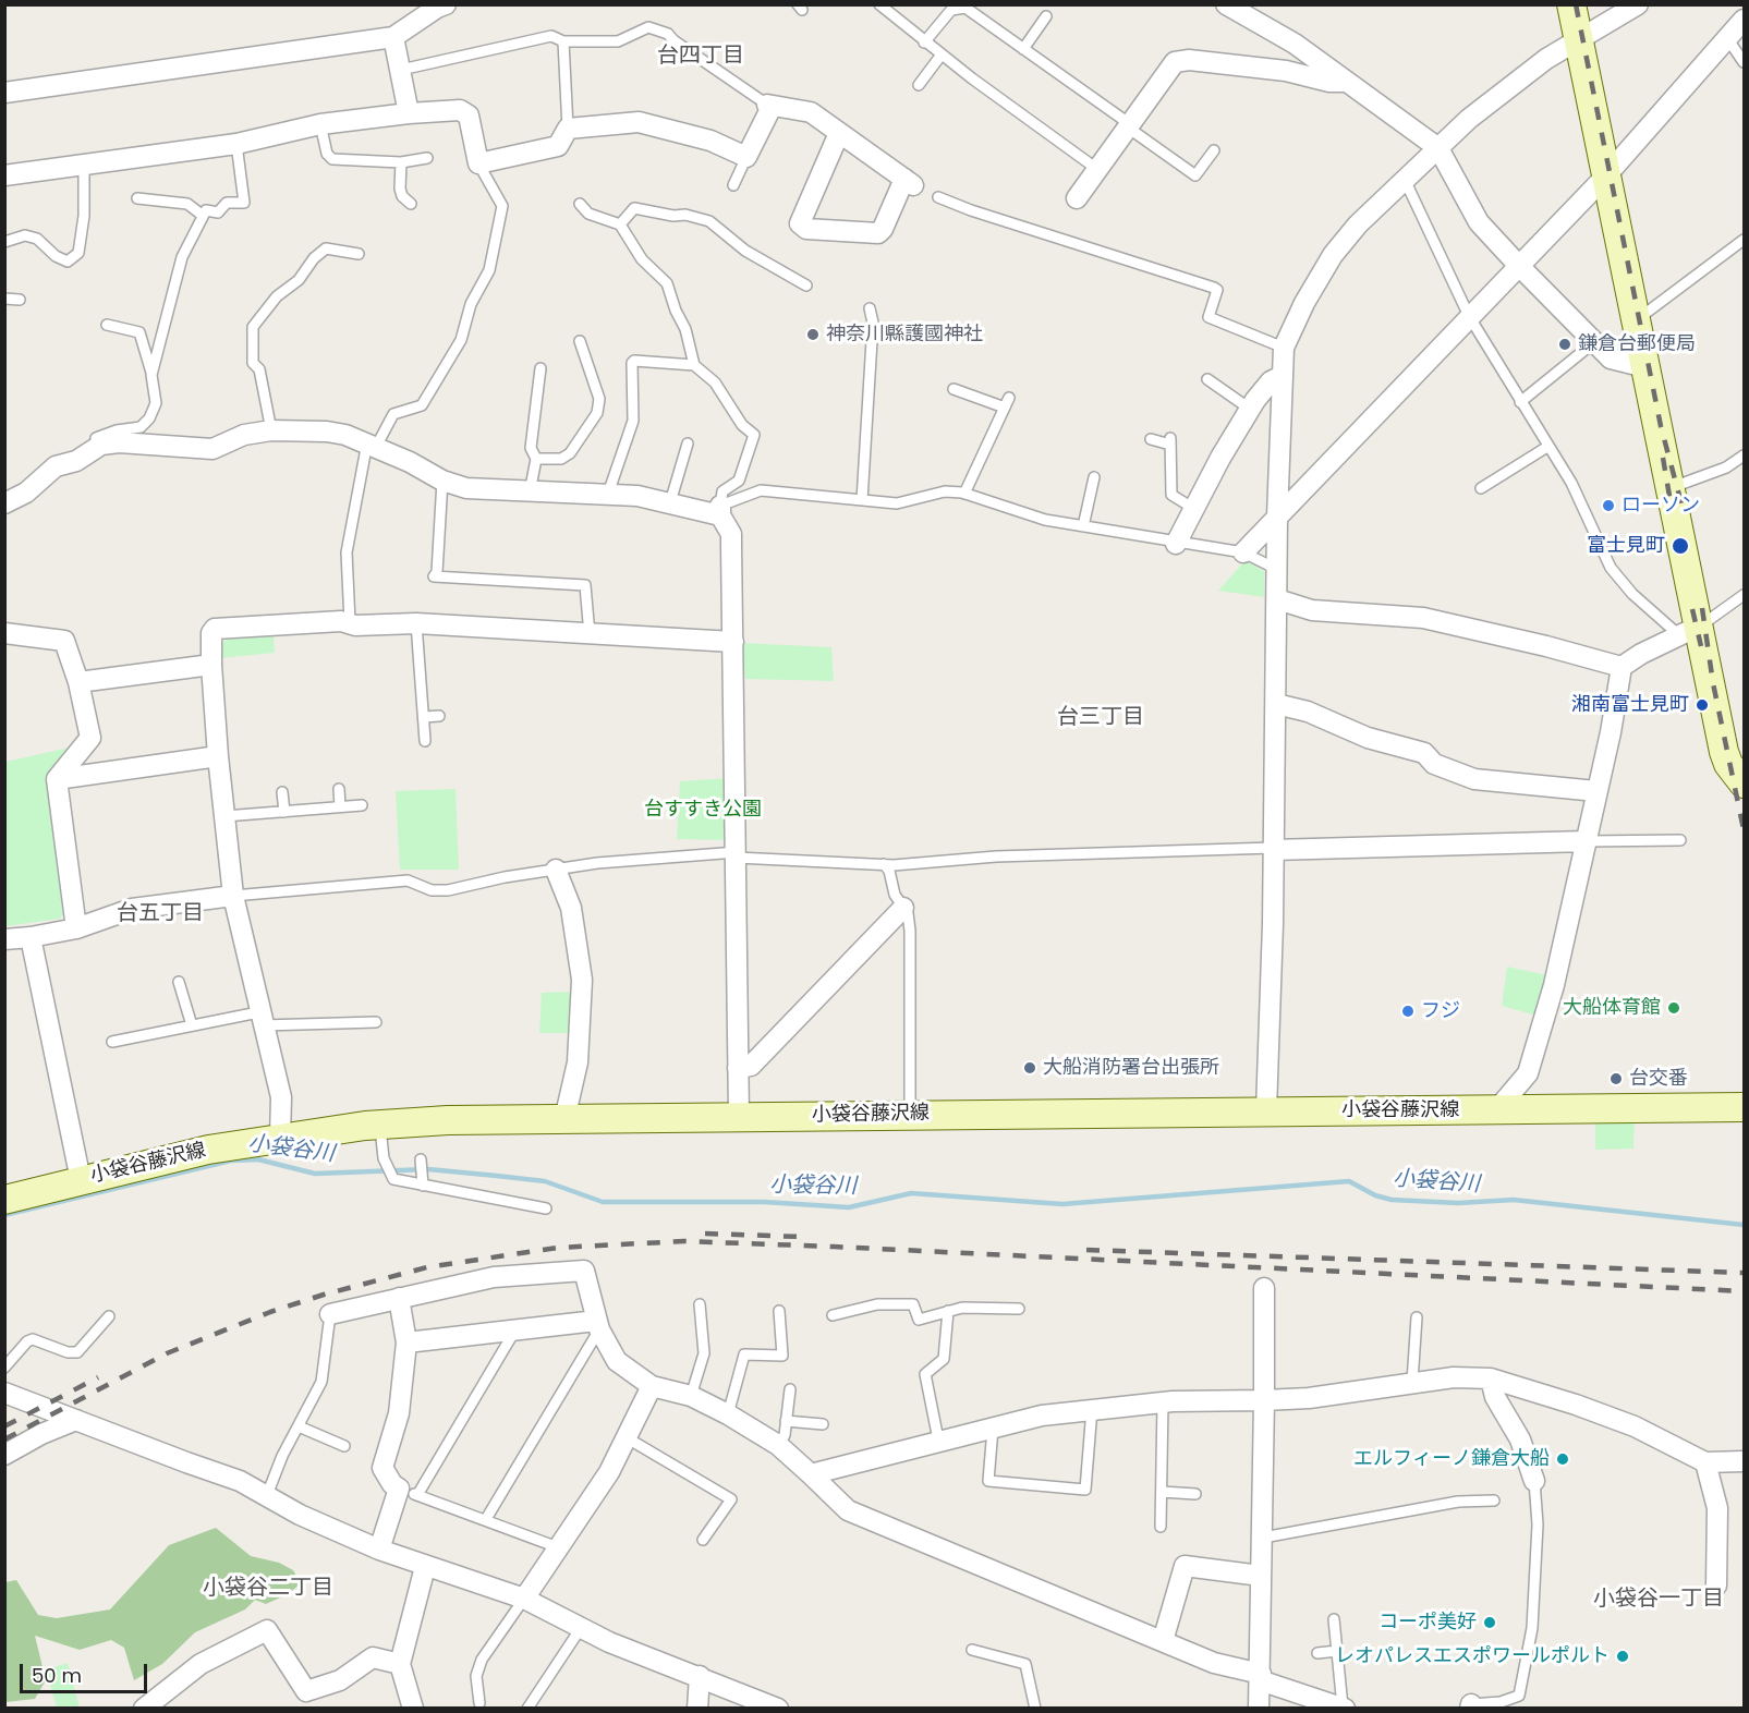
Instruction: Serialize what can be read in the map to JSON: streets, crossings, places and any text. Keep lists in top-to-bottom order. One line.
{"streets":{"main road":["小袋谷藤沢線"]},"districts":["台四丁目","台三丁目","台五丁目","小袋谷二丁目","小袋谷一丁目"],"water":["小袋谷川"],"parks":["台すすき公園"],"places":["神奈川縣護國神社","鎌倉台郵便局","ローソン","富士見町","湘南富士見町","大船体育館","フジ","大船消防署台出張所","台交番","エルフィーノ鎌倉大船","コーポ美好","レオパレスエスポワールポルト"],"scale_bar":"50 m"}
